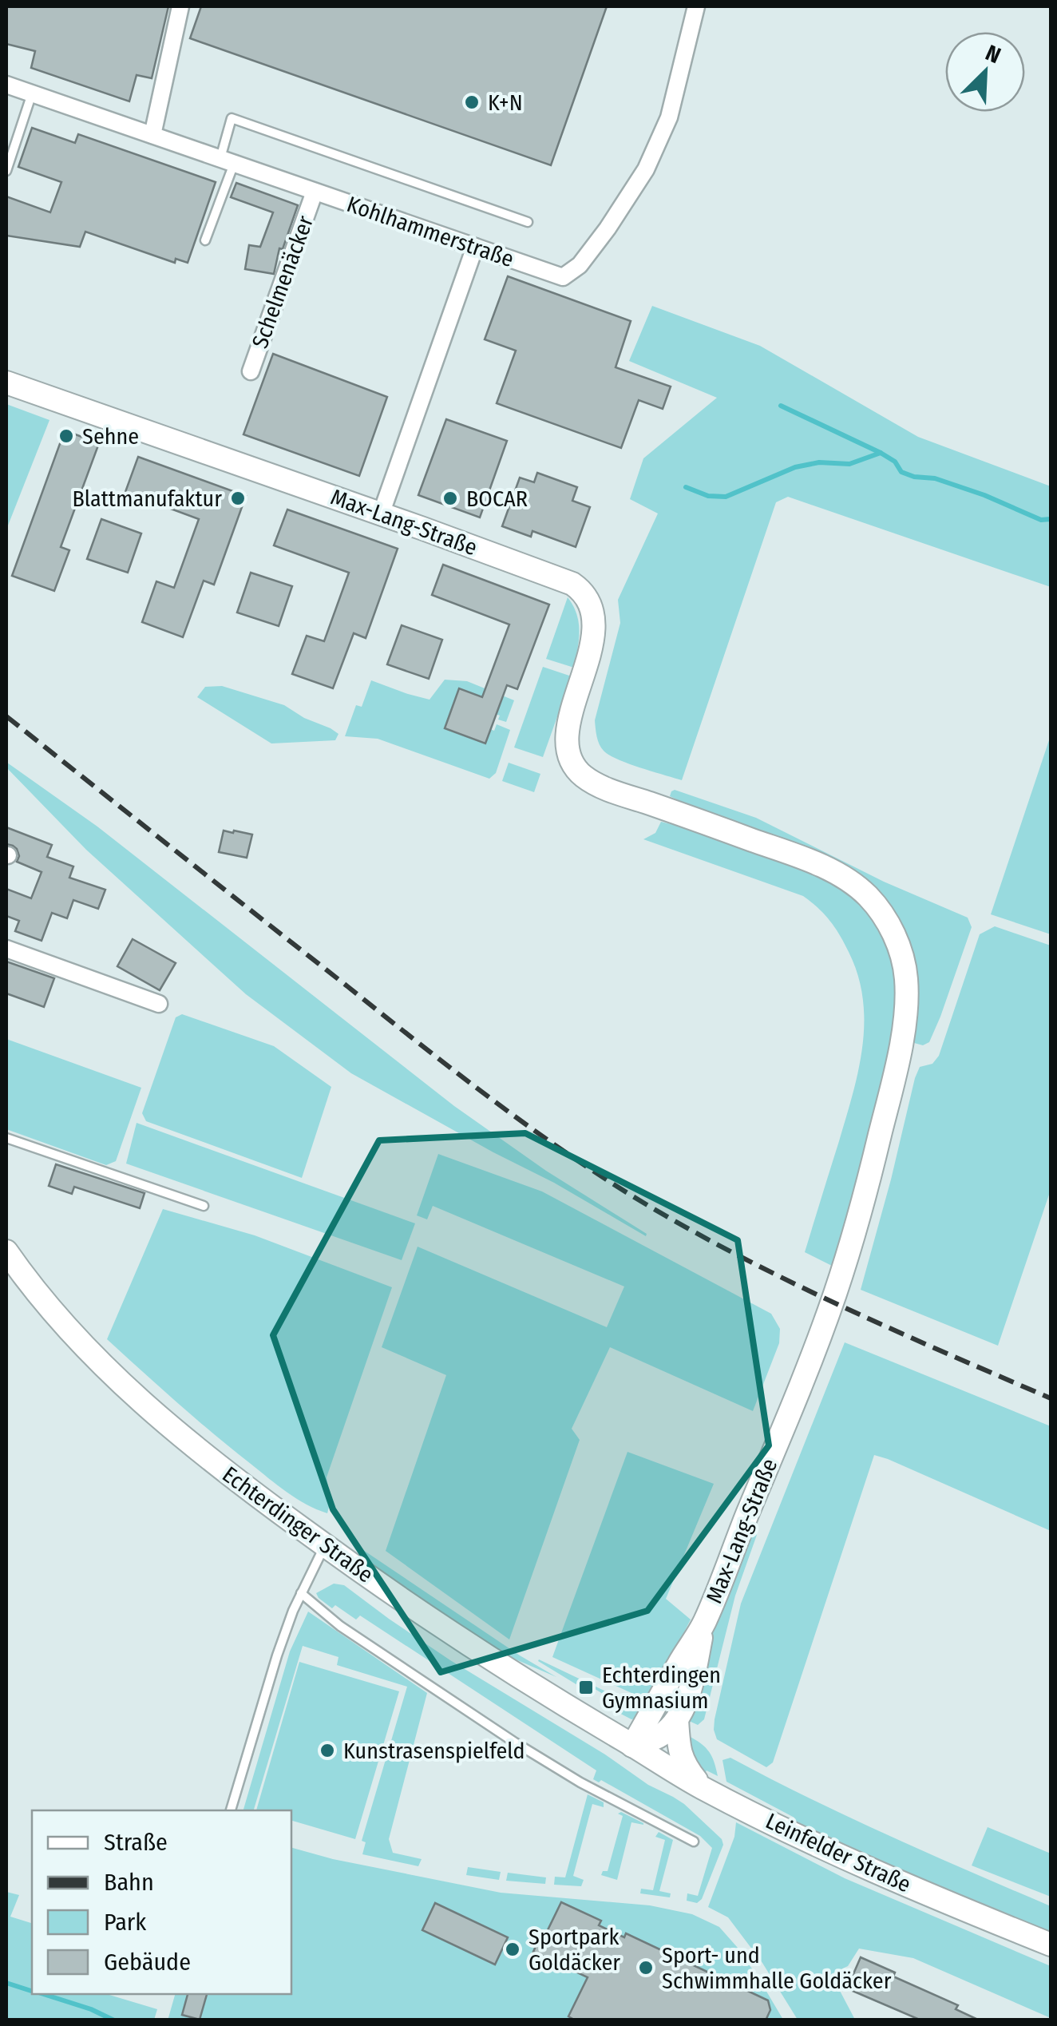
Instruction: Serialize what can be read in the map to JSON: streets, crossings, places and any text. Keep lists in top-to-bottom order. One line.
{"streets":{"main road":["Max-Lang-Straße","Echterdinger Straße","Leinfelder Straße"],"street":["Kohlhammerstraße","Schelmenäcker"]},"crossings":[["Kohlhammerstraße","Schelmenäcker"],["Max-Lang-Straße","Echterdinger Straße"],["Max-Lang-Straße","Leinfelder Straße"],["Echterdinger Straße","Leinfelder Straße"]],"places":{"other":["K+N","Sehne","Blattmanufaktur","BOCAR","Kunstrasenspielfeld","Sportpark Goldäcker","Sport- und Schwimmhalle Goldäcker"],"transit":["Echterdingen Gymnasium"]},"legend":["Straße","Bahn","Park","Gebäude"],"north":"top right"}
